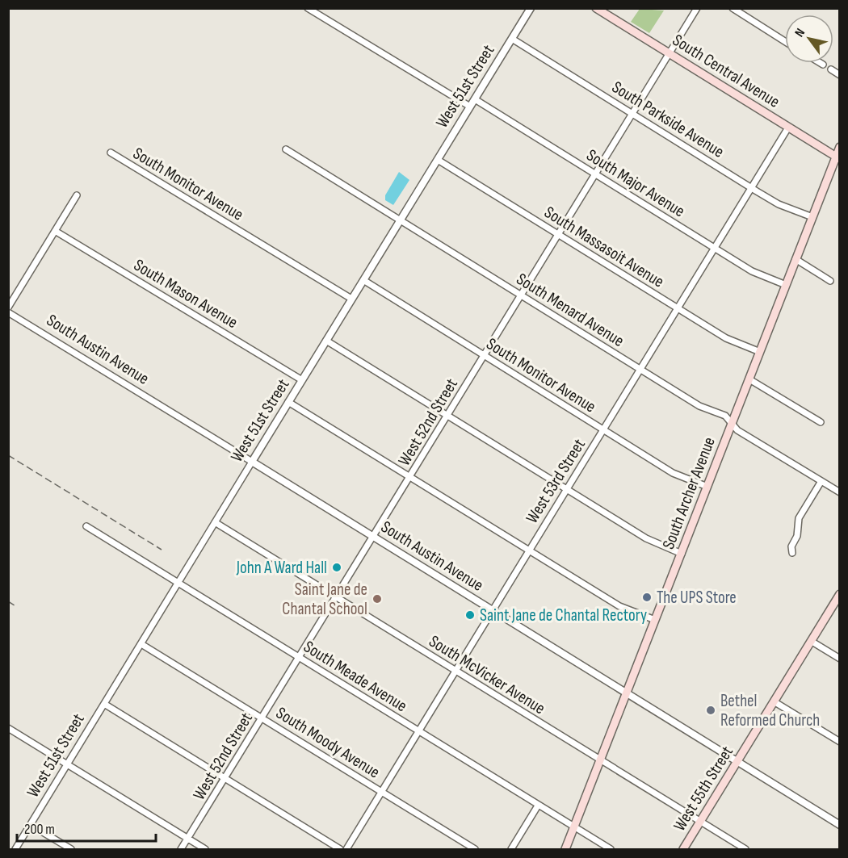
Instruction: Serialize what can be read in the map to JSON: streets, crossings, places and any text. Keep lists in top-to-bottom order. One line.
{"streets":{"main road":["South Central Avenue","South Archer Avenue","West 55th Street"],"street":["West 51st Street","South Parkside Avenue","South Major Avenue","South Monitor Avenue","South Massasoit Avenue","South Mason Avenue","South Menard Avenue","South Austin Avenue","West 52nd Street","West 53rd Street","South McVicker Avenue","South Meade Avenue","South Moody Avenue"]},"crossings":[["South Central Avenue","West 52nd Street"],["South Central Avenue","West 53rd Street"],["South Central Avenue","South Archer Avenue"],["West 51st Street","South Parkside Avenue"],["West 51st Street","South Major Avenue"],["West 51st Street","South Monitor Avenue"],["West 51st Street","South Massasoit Avenue"],["West 51st Street","South Mason Avenue"],["West 51st Street","South Menard Avenue"],["West 51st Street","South Austin Avenue"],["West 51st Street","South McVicker Avenue"],["West 51st Street","South Meade Avenue"],["West 51st Street","South Moody Avenue"],["South Parkside Avenue","West 52nd Street"],["South Parkside Avenue","West 53rd Street"],["South Parkside Avenue","South Archer Avenue"],["South Major Avenue","West 52nd Street"],["South Major Avenue","West 53rd Street"],["South Major Avenue","South Archer Avenue"],["South Monitor Avenue","West 52nd Street"],["South Monitor Avenue","West 53rd Street"],["South Monitor Avenue","South Archer Avenue"],["South Massasoit Avenue","West 52nd Street"],["South Massasoit Avenue","West 53rd Street"],["South Massasoit Avenue","South Archer Avenue"],["South Menard Avenue","West 52nd Street"],["South Menard Avenue","West 53rd Street"],["South Menard Avenue","South Archer Avenue"],["South Austin Avenue","West 52nd Street"],["South Austin Avenue","West 53rd Street"],["South Austin Avenue","South Archer Avenue"],["South Austin Avenue","West 55th Street"],["West 52nd Street","South McVicker Avenue"],["West 52nd Street","South Meade Avenue"],["West 52nd Street","South Moody Avenue"],["West 53rd Street","South McVicker Avenue"],["West 53rd Street","South Meade Avenue"],["West 53rd Street","South Moody Avenue"],["South Archer Avenue","South McVicker Avenue"],["South Archer Avenue","South Meade Avenue"],["South McVicker Avenue","West 55th Street"]],"places":["John A Ward Hall","The UPS Store","Saint Jane de Chantal School","Saint Jane de Chantal Rectory","Bethel Reformed Church"],"scale_bar":"200 m","north":"top left"}
